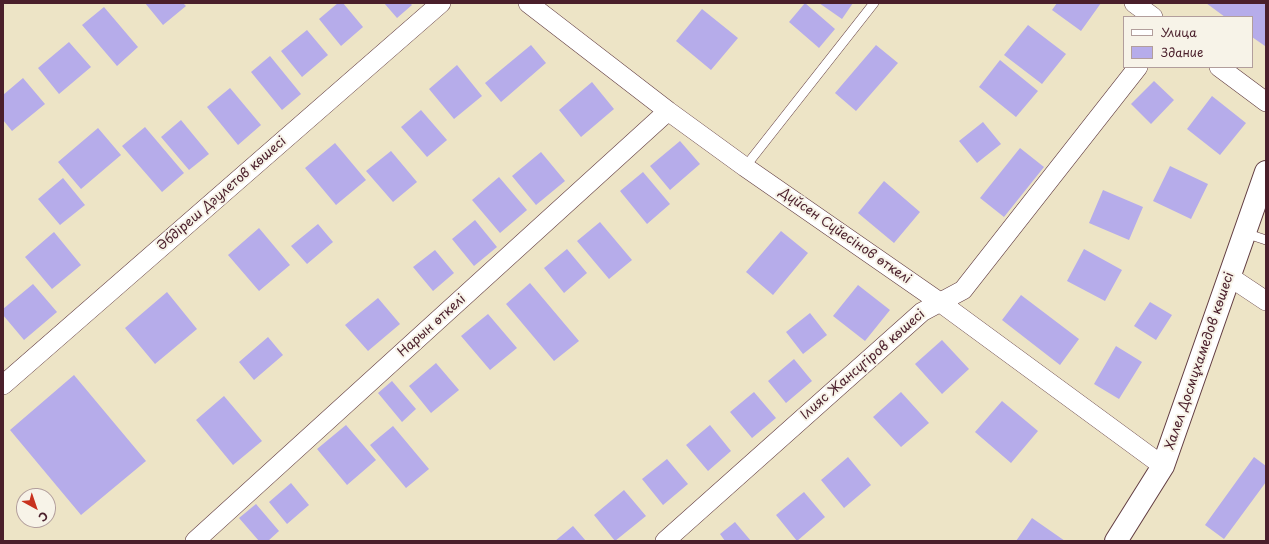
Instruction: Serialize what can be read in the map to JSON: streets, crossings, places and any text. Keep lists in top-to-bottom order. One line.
{"streets":{"street":["Әбдіреш Дәулетов көшесі","Дүйсен Сүйесінов өткелі","Нарын өткелі","Халел Досмұхамедов көшесі","Ілияс Жансүгіров көшесі"]},"crossings":[["Дүйсен Сүйесінов өткелі","Нарын өткелі"],["Дүйсен Сүйесінов өткелі","Халел Досмұхамедов көшесі"],["Дүйсен Сүйесінов өткелі","Ілияс Жансүгіров көшесі"]],"legend":["Улица","Здание"],"north":"bottom right"}
